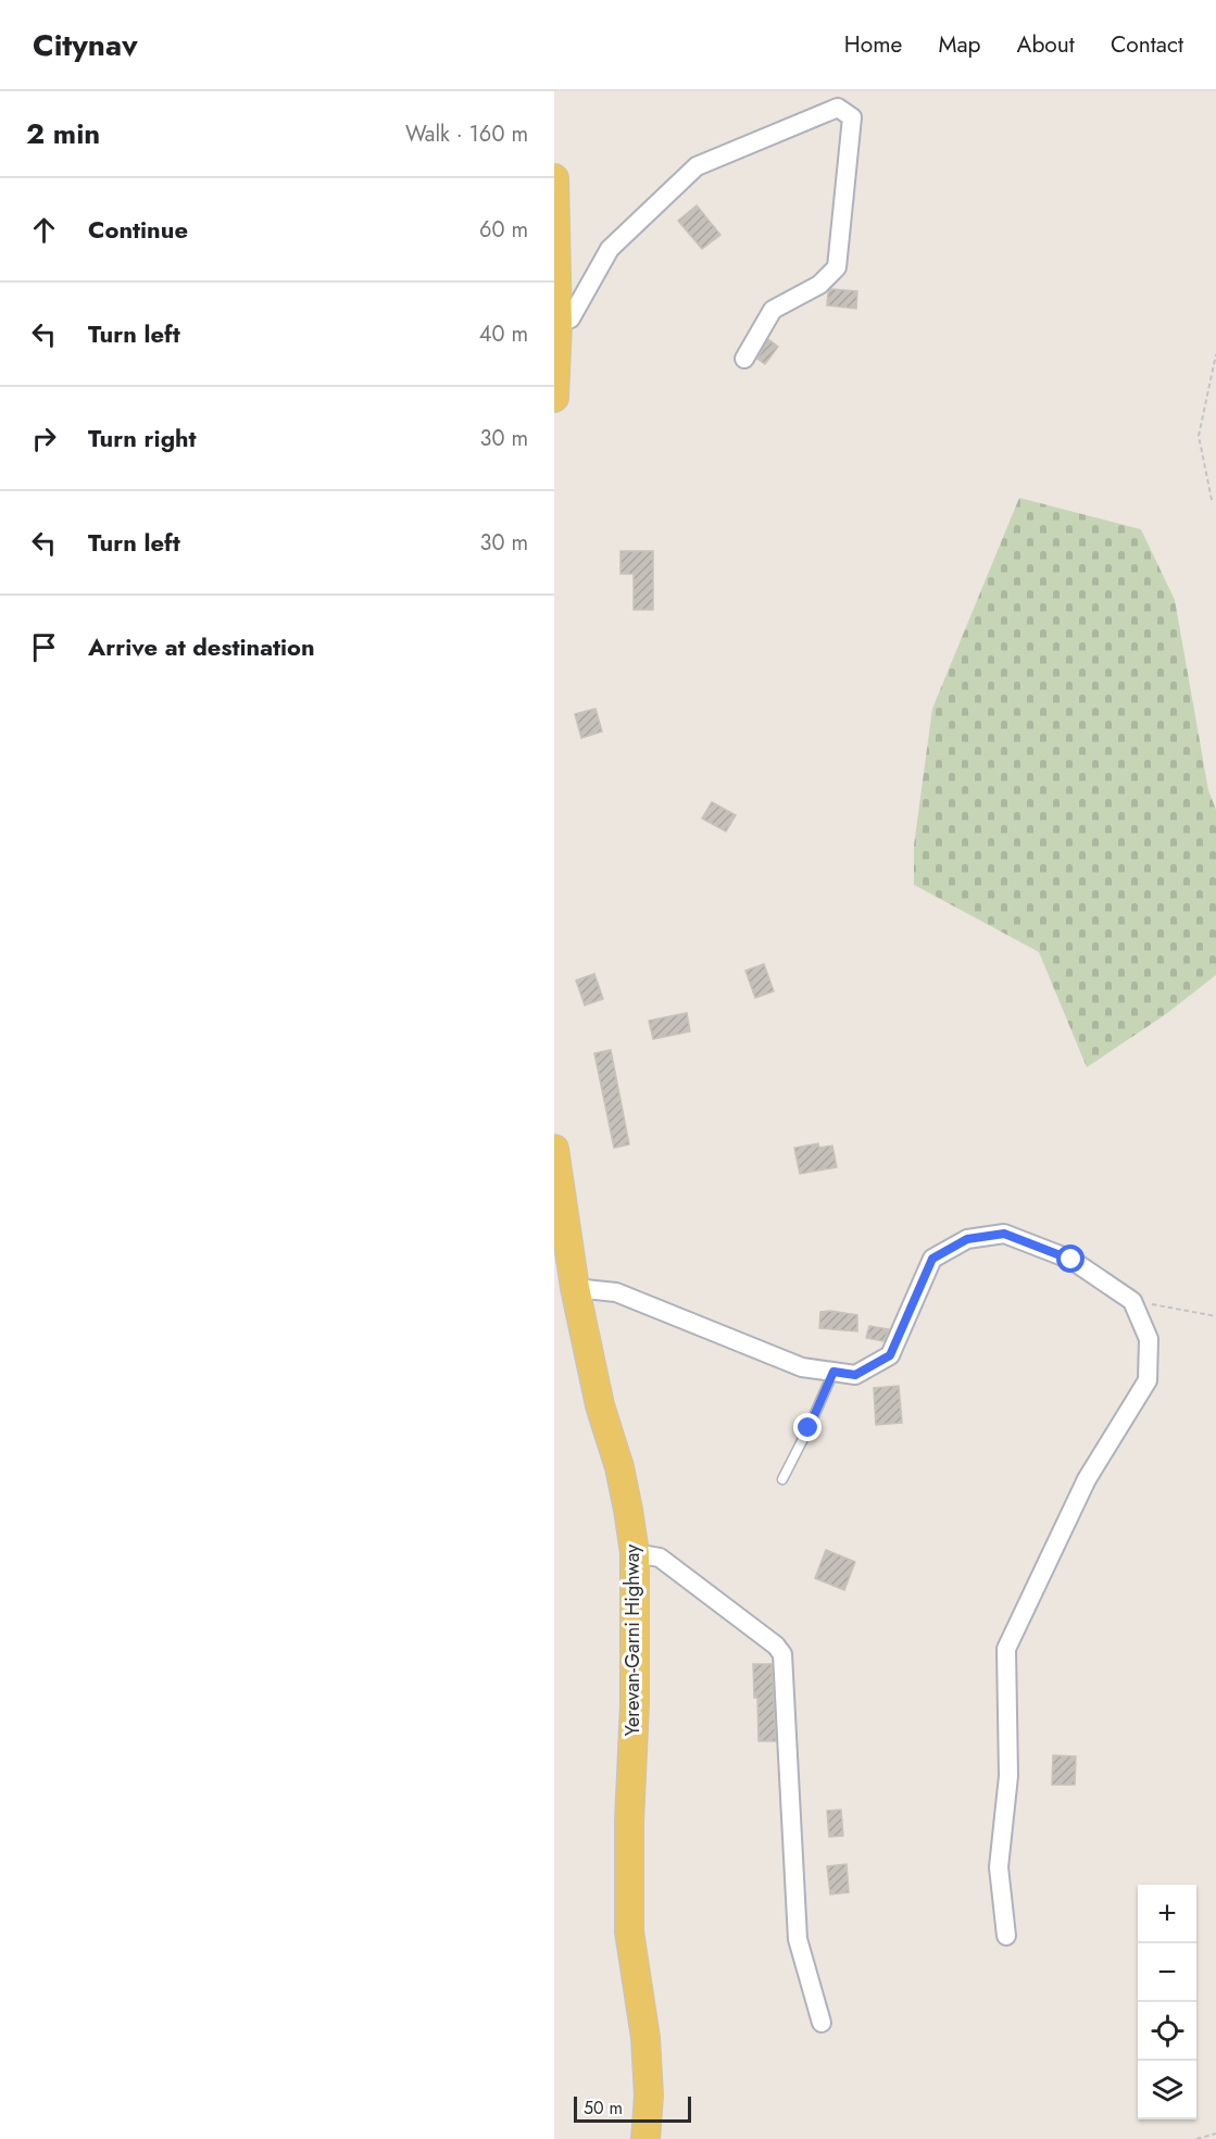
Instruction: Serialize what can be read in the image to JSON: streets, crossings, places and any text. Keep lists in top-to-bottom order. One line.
{"streets":{"main road":["Yerevan-Garni Highway"]},"scale_bar":"50 m","page":{"header":"Citynav","nav":["Home","Map","About","Contact"],"heading":["2 min","Walk · 160 m"],"list":[["Continue","60 m"],["Turn left","40 m"],["Turn right","30 m"],["Turn left","30 m"],"Arrive at destination"],"map_buttons":["+","−"],"scale":"50 m"}}
